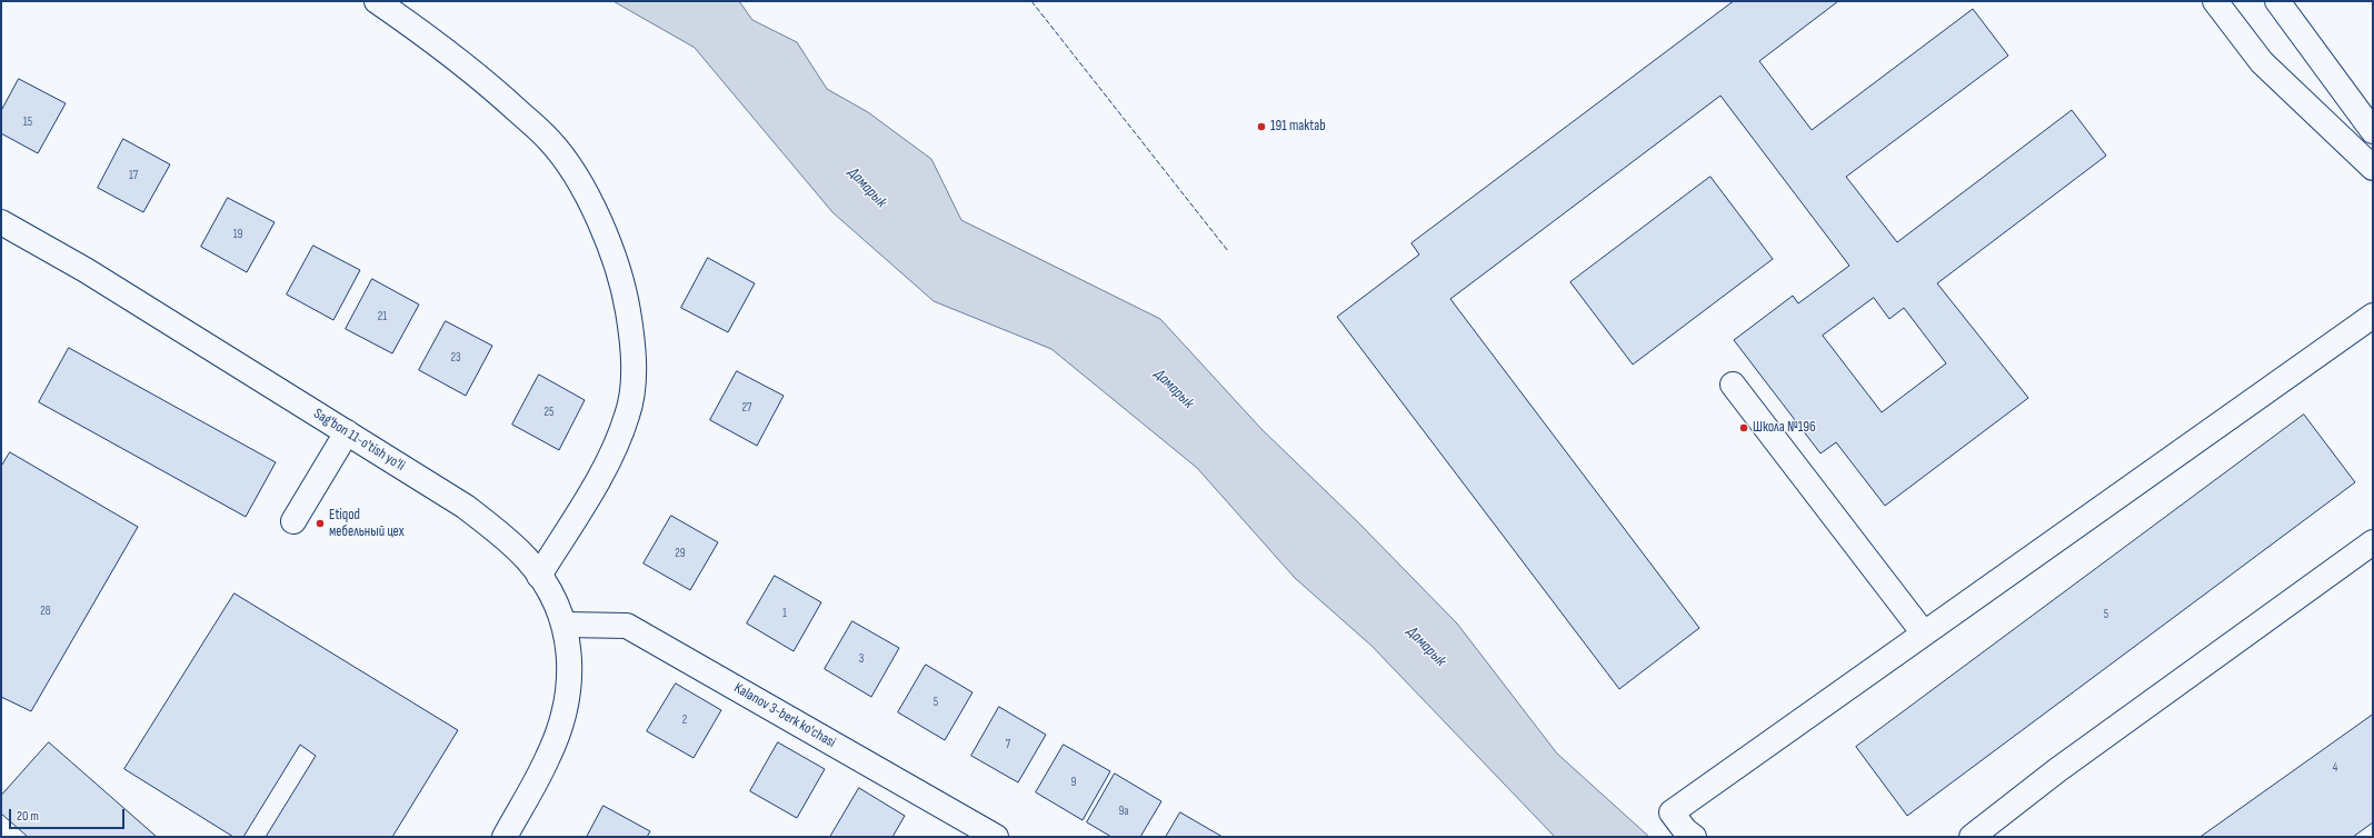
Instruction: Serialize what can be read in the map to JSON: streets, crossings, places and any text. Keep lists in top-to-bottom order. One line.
{"streets":{"street":["Sag'bon 11-o'tish yo'li","Kalanov 3-berk ko'chasi"]},"crossings":[["Sag'bon 11-o'tish yo'li","Kalanov 3-berk ko'chasi"]],"water":["Дамарык"],"places":["191 maktab","Школа №196","Etiqod мебельный цех"],"house_numbers":["15","17","19","21","23","27","25","29","28","1","5","3","5","2","7","4","9","9a"],"scale_bar":"20 m"}
